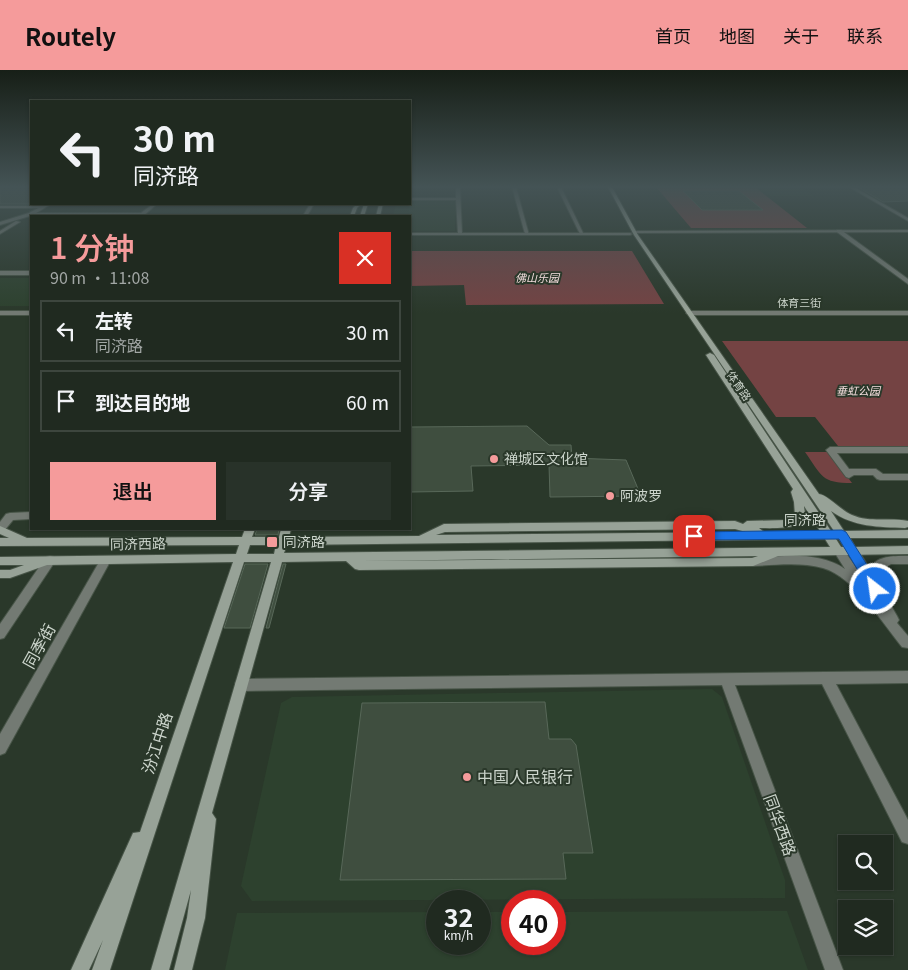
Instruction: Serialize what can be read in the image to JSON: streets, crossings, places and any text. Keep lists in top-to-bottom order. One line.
{"streets":{"main road":["体育路","同济路","同济西路","汾江中路"],"street":["体育三街","同季街","同华西路"]},"crossings":[["体育三街","体育路"],["体育路","同济路"],["同济路","同济西路"],["同济西路","同季街"],["同济西路","汾江中路"]],"parks":["佛山乐园","垂虹公园"],"places":{"other":["禅城区文化馆","阿波罗","中国人民银行"],"transit":["同济路"]},"page":{"header":"Routely","nav":["首页","地图","关于","联系"],"turn":["30 m","同济路"],"heading":["1 分钟","90 m · 11:08"],"list":[{"name":"左转","note":"同济路","value":"30 m"},{"name":"到达目的地","value":"60 m"}],"buttons":["退出","分享"],"speed":"32 km/h","limit":"40"}}
